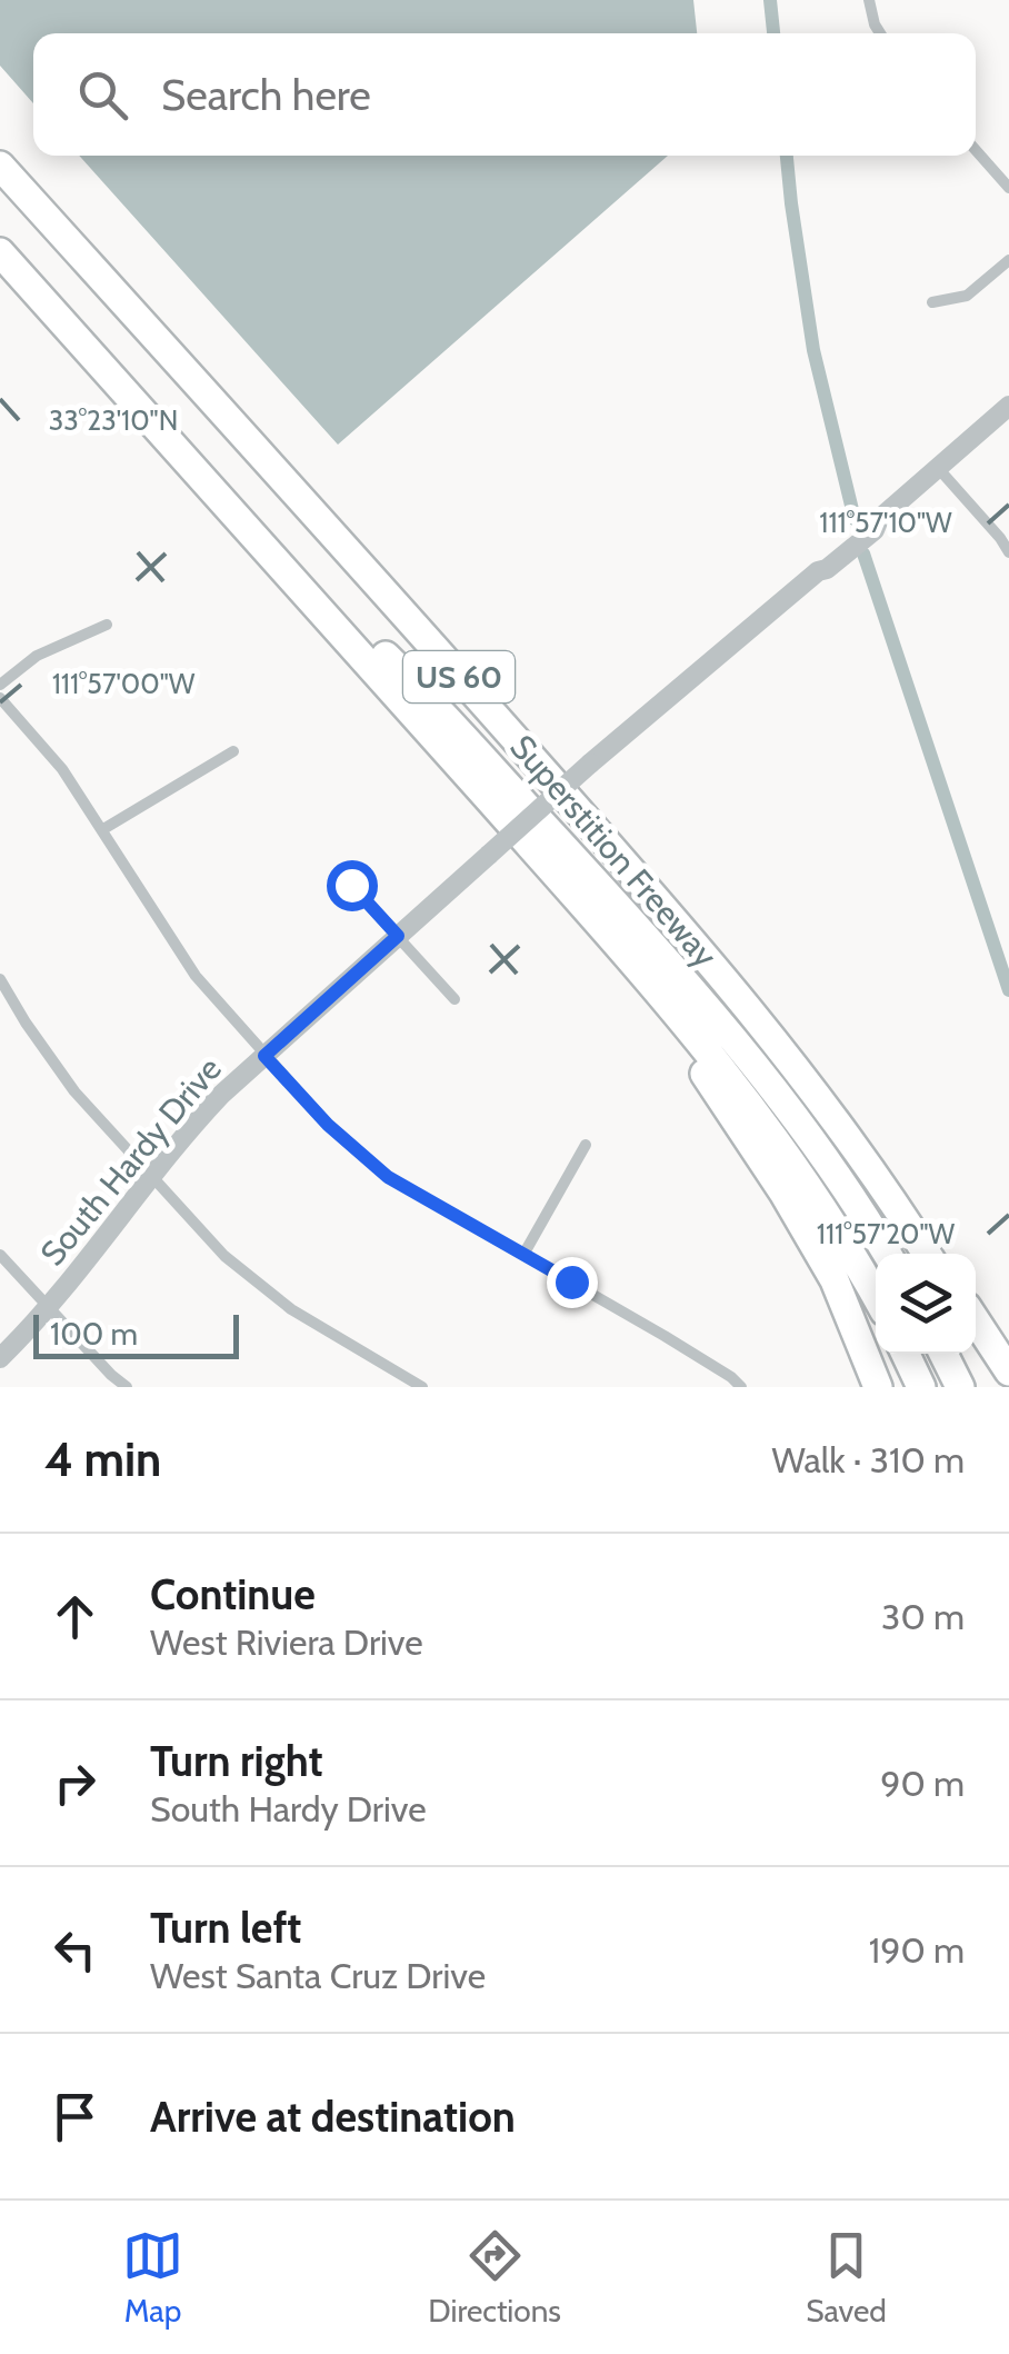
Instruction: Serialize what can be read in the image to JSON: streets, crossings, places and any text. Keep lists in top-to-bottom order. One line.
{"streets":{"highway":["US 60","Superstition Freeway"],"street":["South Hardy Drive"]},"scale_bar":"100 m","page":{"search":"Search here","scale":"100 m","heading":["4 min","Walk · 310 m"],"list":[["Continue","West Riviera Drive","30 m"],["Turn right","South Hardy Drive","90 m"],["Turn left","West Santa Cruz Drive","190 m"],"Arrive at destination"],"nav":["Map","Directions","Saved"]},"coordinates":["33°23'10\"N","111°57'10\"W","111°57'00\"W","111°57'20\"W"]}
